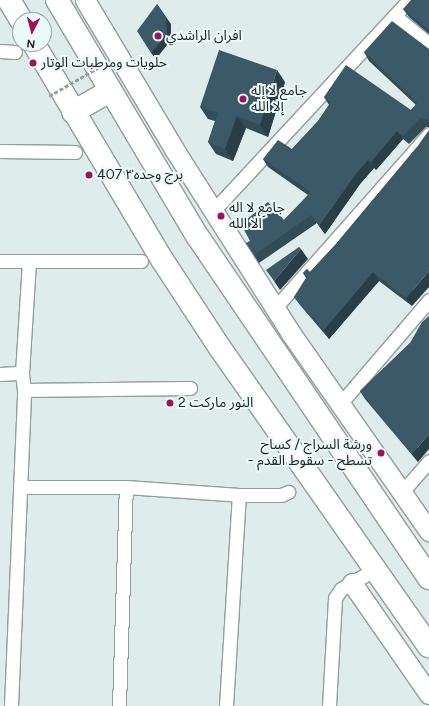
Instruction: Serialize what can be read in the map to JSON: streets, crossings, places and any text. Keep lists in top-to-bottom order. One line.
{"places":["افران الراشدي","حلويات ومرطبات الوتار","جامع لا إله إلا الله","برج وحده٣ 407","جامع لا اله الا الله","النور ماركت 2","ورشة السراج / كساح - تسطح - سقوط القدم"],"north":"bottom"}
